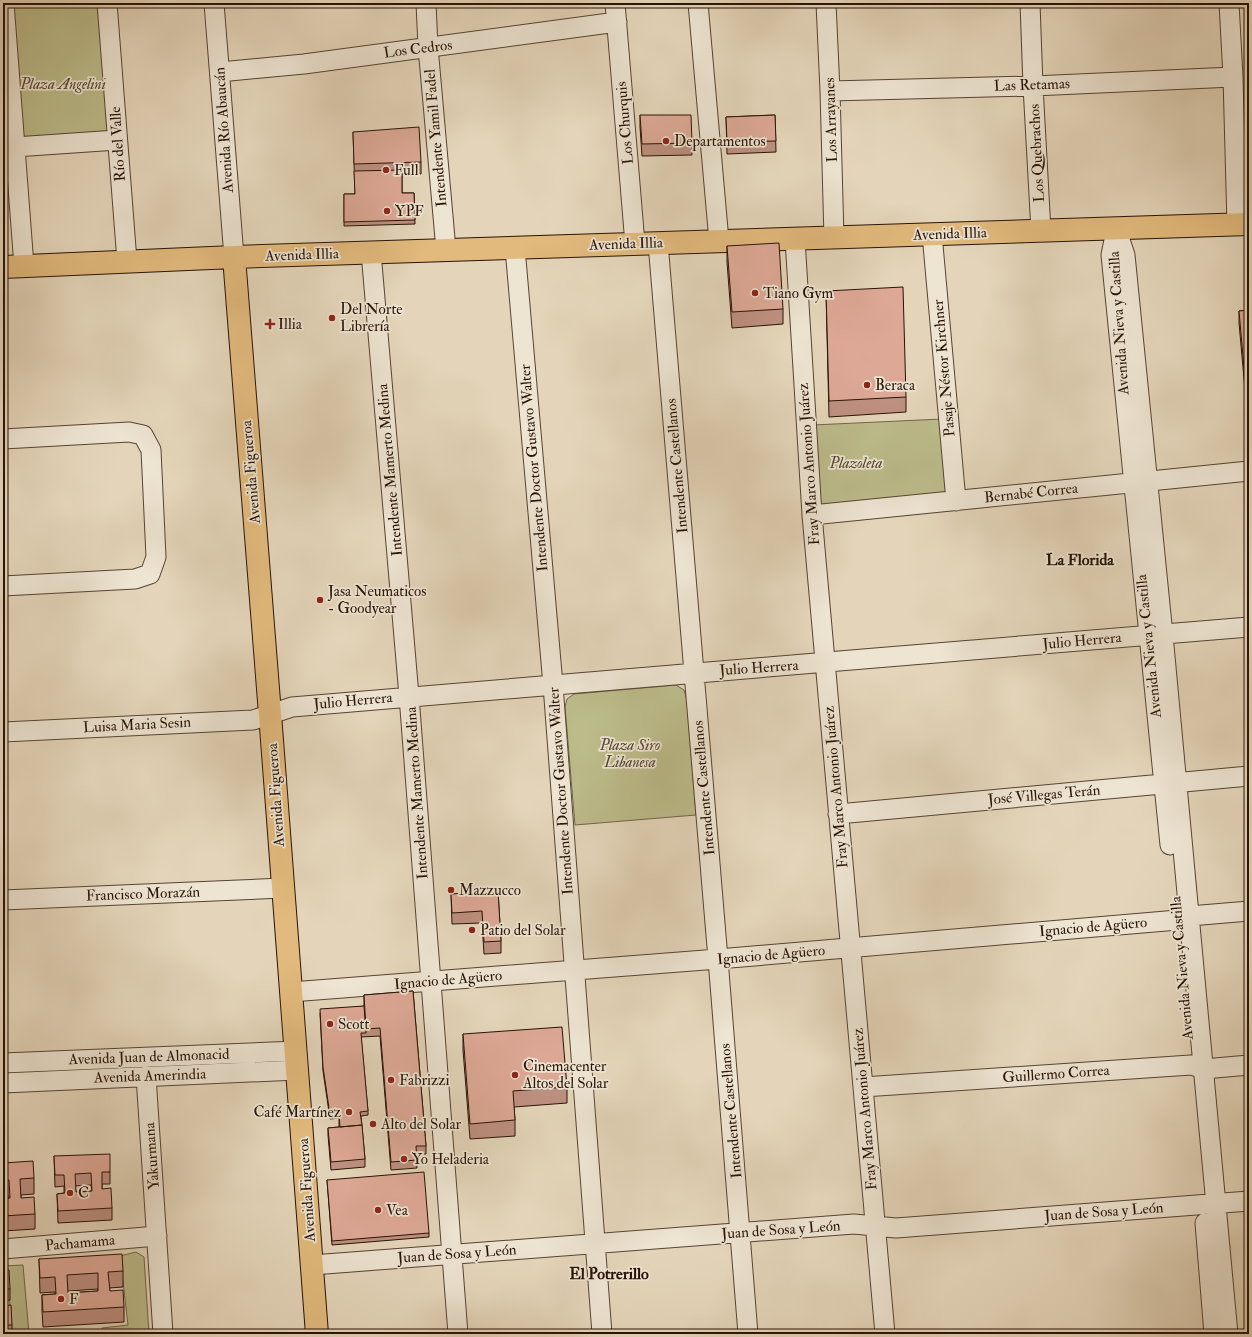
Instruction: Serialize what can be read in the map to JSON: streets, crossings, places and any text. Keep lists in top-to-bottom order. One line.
{"streets":{"main road":["Avenida Illia","Avenida Figueroa"],"street":["Los Cedros","Las Retamas","Los Arrayanes","Los Churquis","Avenida Río Abaucán","Intendente Yamil Fadel","Río del Valle","Los Quebrachos","Avenida Nieva y Castilla","Pasaje Néstor Kirchner","Fray Marco Antonio Juárez","Intendente Castellanos","Intendente Doctor Gustavo Walter","Intendente Mamerto Medina","Bernabé Correa","Julio Herrera","Luisa Maria Sesin","José Villegas Terán","Francisco Morazán","Ignacio de Agüero","Avenida Juan de Almonacid","Guillermo Correa","Avenida Amerindia","Yakurmana","Juan de Sosa y León","Pachamama"]},"crossings":[["Los Cedros","Los Churquis"],["Los Cedros","Avenida Río Abaucán"],["Los Cedros","Intendente Yamil Fadel"],["Las Retamas","Los Arrayanes"],["Las Retamas","Los Quebrachos"],["Los Arrayanes","Avenida Illia"],["Los Churquis","Avenida Illia"],["Avenida Río Abaucán","Avenida Illia"],["Avenida Río Abaucán","Avenida Figueroa"],["Intendente Yamil Fadel","Avenida Illia"],["Río del Valle","Avenida Illia"],["Los Quebrachos","Avenida Illia"],["Avenida Illia","Avenida Nieva y Castilla"],["Avenida Illia","Pasaje Néstor Kirchner"],["Avenida Illia","Fray Marco Antonio Juárez"],["Avenida Illia","Intendente Castellanos"],["Avenida Illia","Intendente Doctor Gustavo Walter"],["Avenida Illia","Intendente Mamerto Medina"],["Avenida Illia","Avenida Figueroa"],["Avenida Nieva y Castilla","Bernabé Correa"],["Avenida Nieva y Castilla","Julio Herrera"],["Avenida Nieva y Castilla","José Villegas Terán"],["Avenida Nieva y Castilla","Ignacio de Agüero"],["Avenida Nieva y Castilla","Guillermo Correa"],["Avenida Nieva y Castilla","Juan de Sosa y León"],["Pasaje Néstor Kirchner","Bernabé Correa"],["Fray Marco Antonio Juárez","Bernabé Correa"],["Fray Marco Antonio Juárez","Julio Herrera"],["Fray Marco Antonio Juárez","José Villegas Terán"],["Fray Marco Antonio Juárez","Ignacio de Agüero"],["Fray Marco Antonio Juárez","Guillermo Correa"],["Fray Marco Antonio Juárez","Juan de Sosa y León"],["Intendente Castellanos","Julio Herrera"],["Intendente Castellanos","Ignacio de Agüero"],["Intendente Castellanos","Juan de Sosa y León"],["Intendente Doctor Gustavo Walter","Julio Herrera"],["Intendente Doctor Gustavo Walter","Ignacio de Agüero"],["Intendente Doctor Gustavo Walter","Juan de Sosa y León"],["Intendente Mamerto Medina","Julio Herrera"],["Intendente Mamerto Medina","Ignacio de Agüero"],["Intendente Mamerto Medina","Juan de Sosa y León"],["Avenida Figueroa","Julio Herrera"],["Avenida Figueroa","Luisa Maria Sesin"],["Avenida Figueroa","Francisco Morazán"],["Avenida Figueroa","Ignacio de Agüero"],["Avenida Figueroa","Avenida Juan de Almonacid"],["Avenida Figueroa","Avenida Amerindia"],["Avenida Figueroa","Juan de Sosa y León"],["Julio Herrera","Luisa Maria Sesin"],["Avenida Juan de Almonacid","Avenida Amerindia"],["Avenida Amerindia","Yakurmana"],["Yakurmana","Pachamama"]],"districts":["La Florida","El Potrerillo"],"parks":["Plaza Angelini","Plazoleta","Plaza Siro Libanesa"],"places":{"other":["Departamentos","Full","YPF","Tiano Gym","Del Norte Librería","Beraca","Jasa Neumaticos - Goodyear","Mazzucco","Patio del Solar","Scott","Cinemacenter Altos del Solar","Fabrizzi","Café Martínez","Alto del Solar","Yo Heladeria","C","Vea","F"],"health":["Illia"]}}
